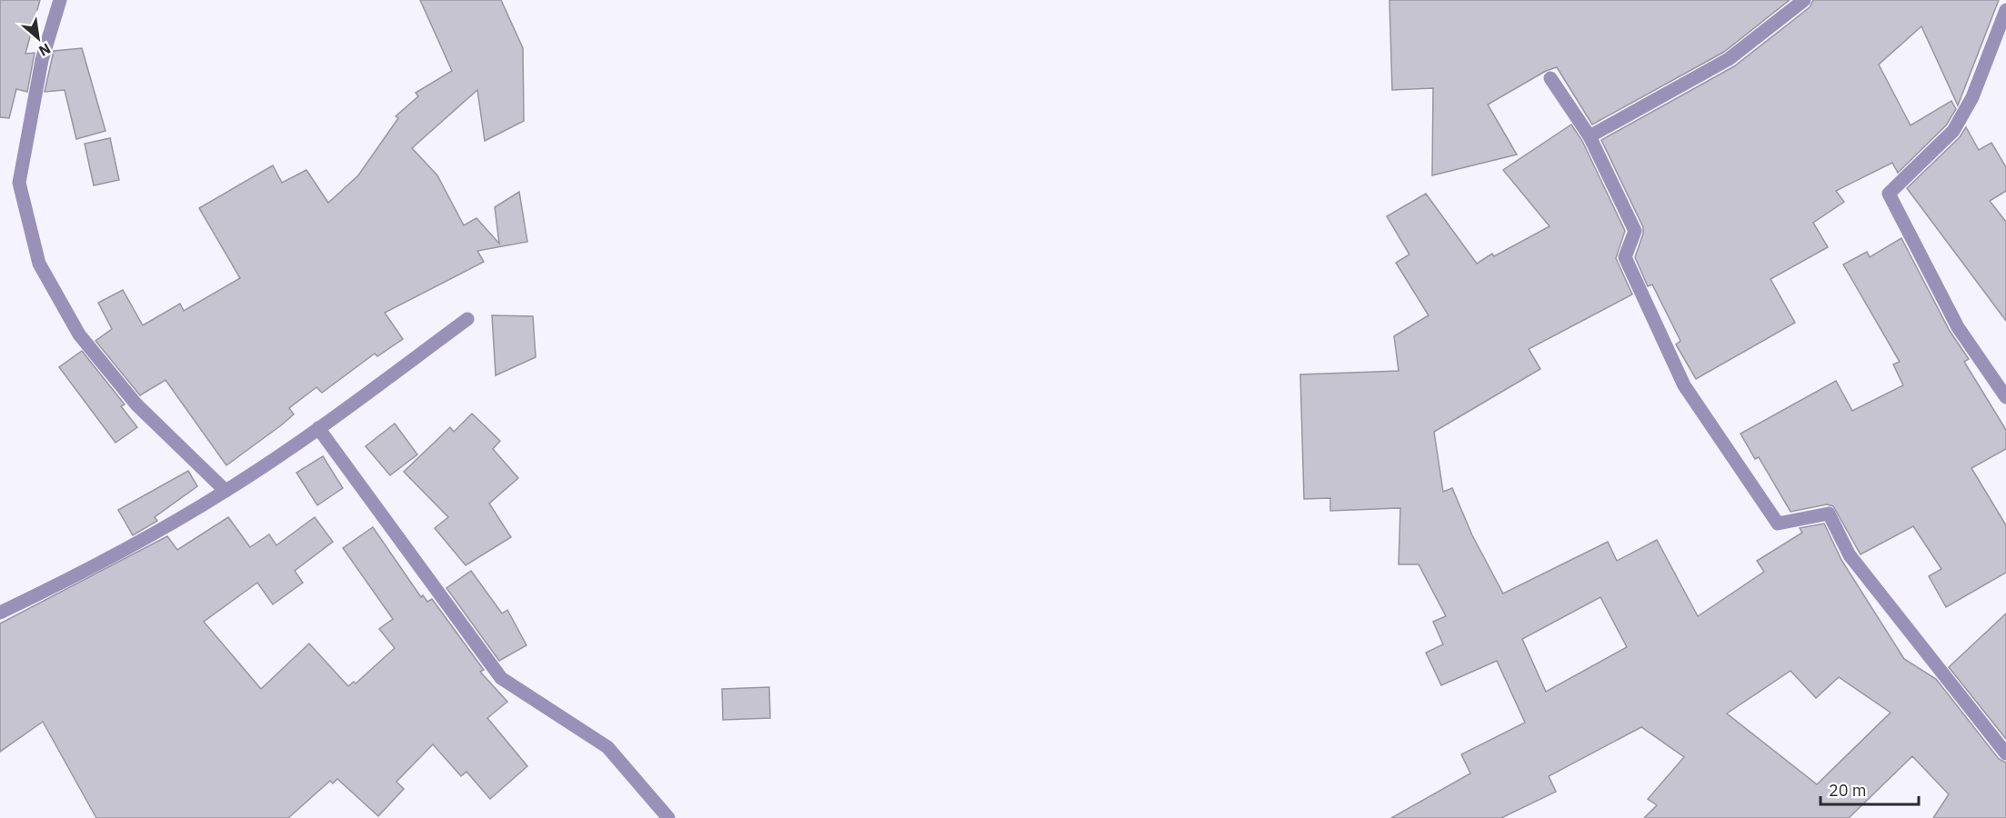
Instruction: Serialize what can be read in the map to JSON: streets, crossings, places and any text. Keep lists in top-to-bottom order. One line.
{"scale_bar":"20 m","north":"bottom right"}
